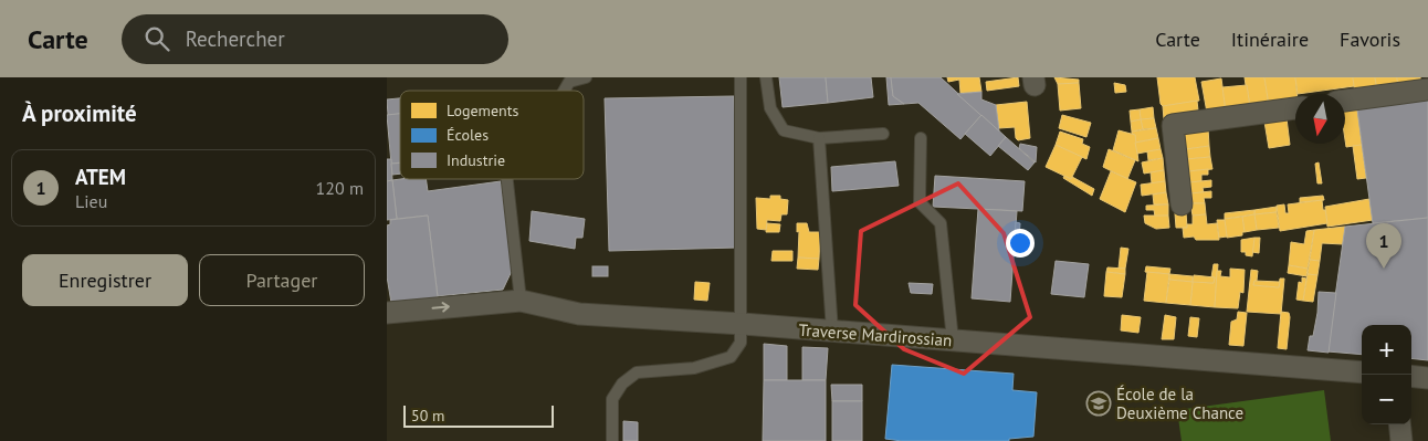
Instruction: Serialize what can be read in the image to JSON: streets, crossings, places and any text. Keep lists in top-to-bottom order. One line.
{"streets":{"street":["Traverse Mardirossian"]},"places":{"school or university":["École de la Deuxième Chance"]},"legend":["Logements","Écoles","Industrie"],"scale_bar":"50 m","north":"bottom","page":{"header":"Carte","search":"Rechercher","nav":["Carte","Itinéraire","Favoris"],"heading":"À proximité","list":[{"mark":"1","name":"ATEM","note":"Lieu","value":"120 m"}],"pins":"1","buttons":["Enregistrer","Partager"],"map_buttons":["+","−"],"scale":"50 m"}}
